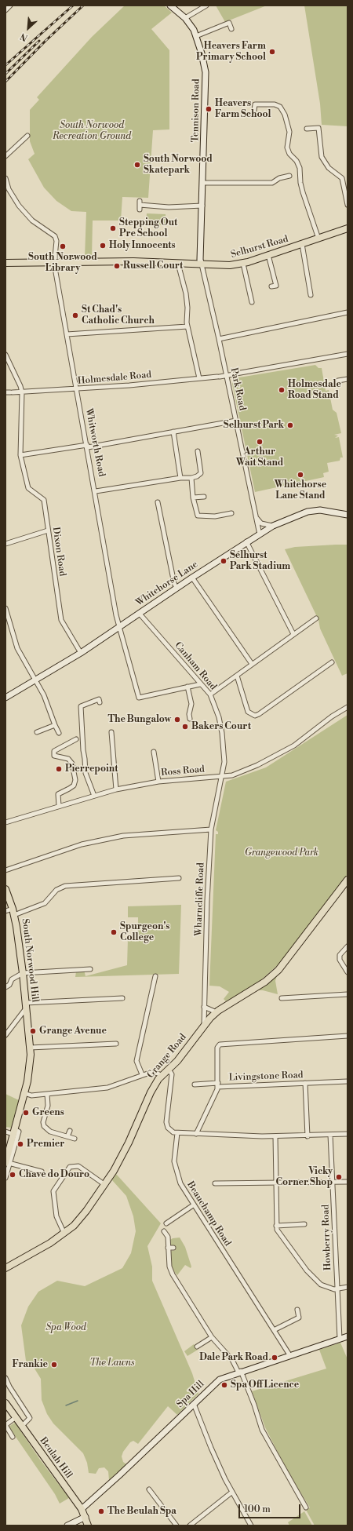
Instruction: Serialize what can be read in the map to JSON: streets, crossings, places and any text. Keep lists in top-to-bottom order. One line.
{"streets":{"main road":["Selhurst Road","South Norwood Hill","Grange Road","Beulah Hill"],"street":["Tennison Road","Holmesdale Road","Park Road","Whitworth Road","Dixon Road","Whitehorse Lane","Canham Road","Ross Road","Wharncliffe Road","Livingstone Road","Beauchamp Road","Howberry Road","Spa Hill"]},"crossings":[["Tennison Road","Selhurst Road"],["Tennison Road","Park Road"],["Selhurst Road","Park Road"],["Selhurst Road","Whitworth Road"],["Holmesdale Road","Park Road"],["Holmesdale Road","Whitworth Road"],["Holmesdale Road","Dixon Road"],["Park Road","Whitehorse Lane"],["Whitworth Road","Whitehorse Lane"],["Dixon Road","Whitehorse Lane"],["Whitehorse Lane","Canham Road"],["Canham Road","Ross Road"],["Canham Road","Wharncliffe Road"],["Ross Road","Wharncliffe Road"],["Wharncliffe Road","Grange Road"],["Beauchamp Road","Spa Hill"],["Howberry Road","Spa Hill"],["Spa Hill","Beulah Hill"]],"parks":["South Norwood Recreation Ground","Grangewood Park","Spa Wood","The Lawns"],"places":["Heavers Farm Primary School","Heavers Farm School","South Norwood Skatepark","Stepping Out Pre School","Holy Innocents","South Norwood Library","Russell Court","St Chad's Catholic Church","Holmesdale Road Stand","Selhurst Park","Arthur Wait Stand","Whitehorse Lane Stand","Selhurst Park Stadium","The Bungalow","Bakers Court","Pierrepoint","Spurgeon's College","Grange Avenue","Greens","Premier","Chave do Douro","Vicky Corner Shop","Dale Park Road","Frankie","Spa Off Licence","The Beulah Spa"],"scale_bar":"100 m","north":"bottom left"}
